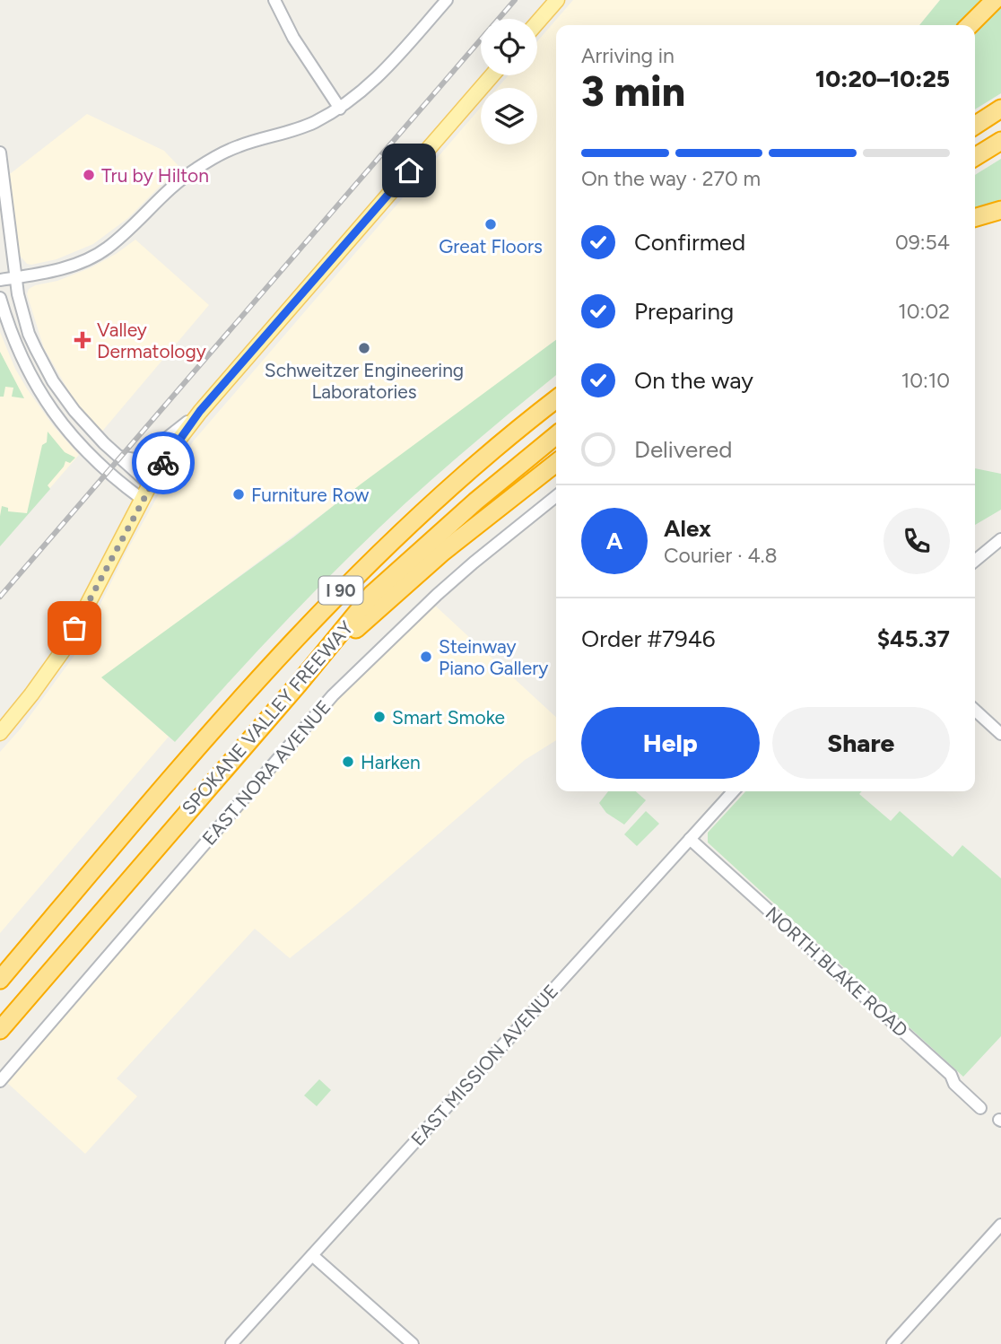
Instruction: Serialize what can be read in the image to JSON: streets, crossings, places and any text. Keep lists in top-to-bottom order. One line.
{"streets":{"highway":["I 90","SPOKANE VALLEY FREEWAY"],"street":["EAST NORA AVENUE","NORTH BLAKE ROAD","EAST MISSION AVENUE"]},"crossings":[["NORTH BLAKE ROAD","EAST MISSION AVENUE"]],"places":{"other":["Tru by Hilton","Great Floors","Schweitzer Engineering Laboratories","Furniture Row","Steinway Piano Gallery","Smart Smoke","Harken"],"health":["Valley Dermatology"]},"page":{"heading":["3 min","Arriving in","10:20–10:25"],"panel":["Alex","Courier · 4.8","Order #7946","$45.37"],"bar":"On the way · 270 m","list":[["Confirmed","09:54"],["Preparing","10:02"],["On the way","10:10"],"Delivered"],"round":"A","buttons":["Help","Share"]}}
